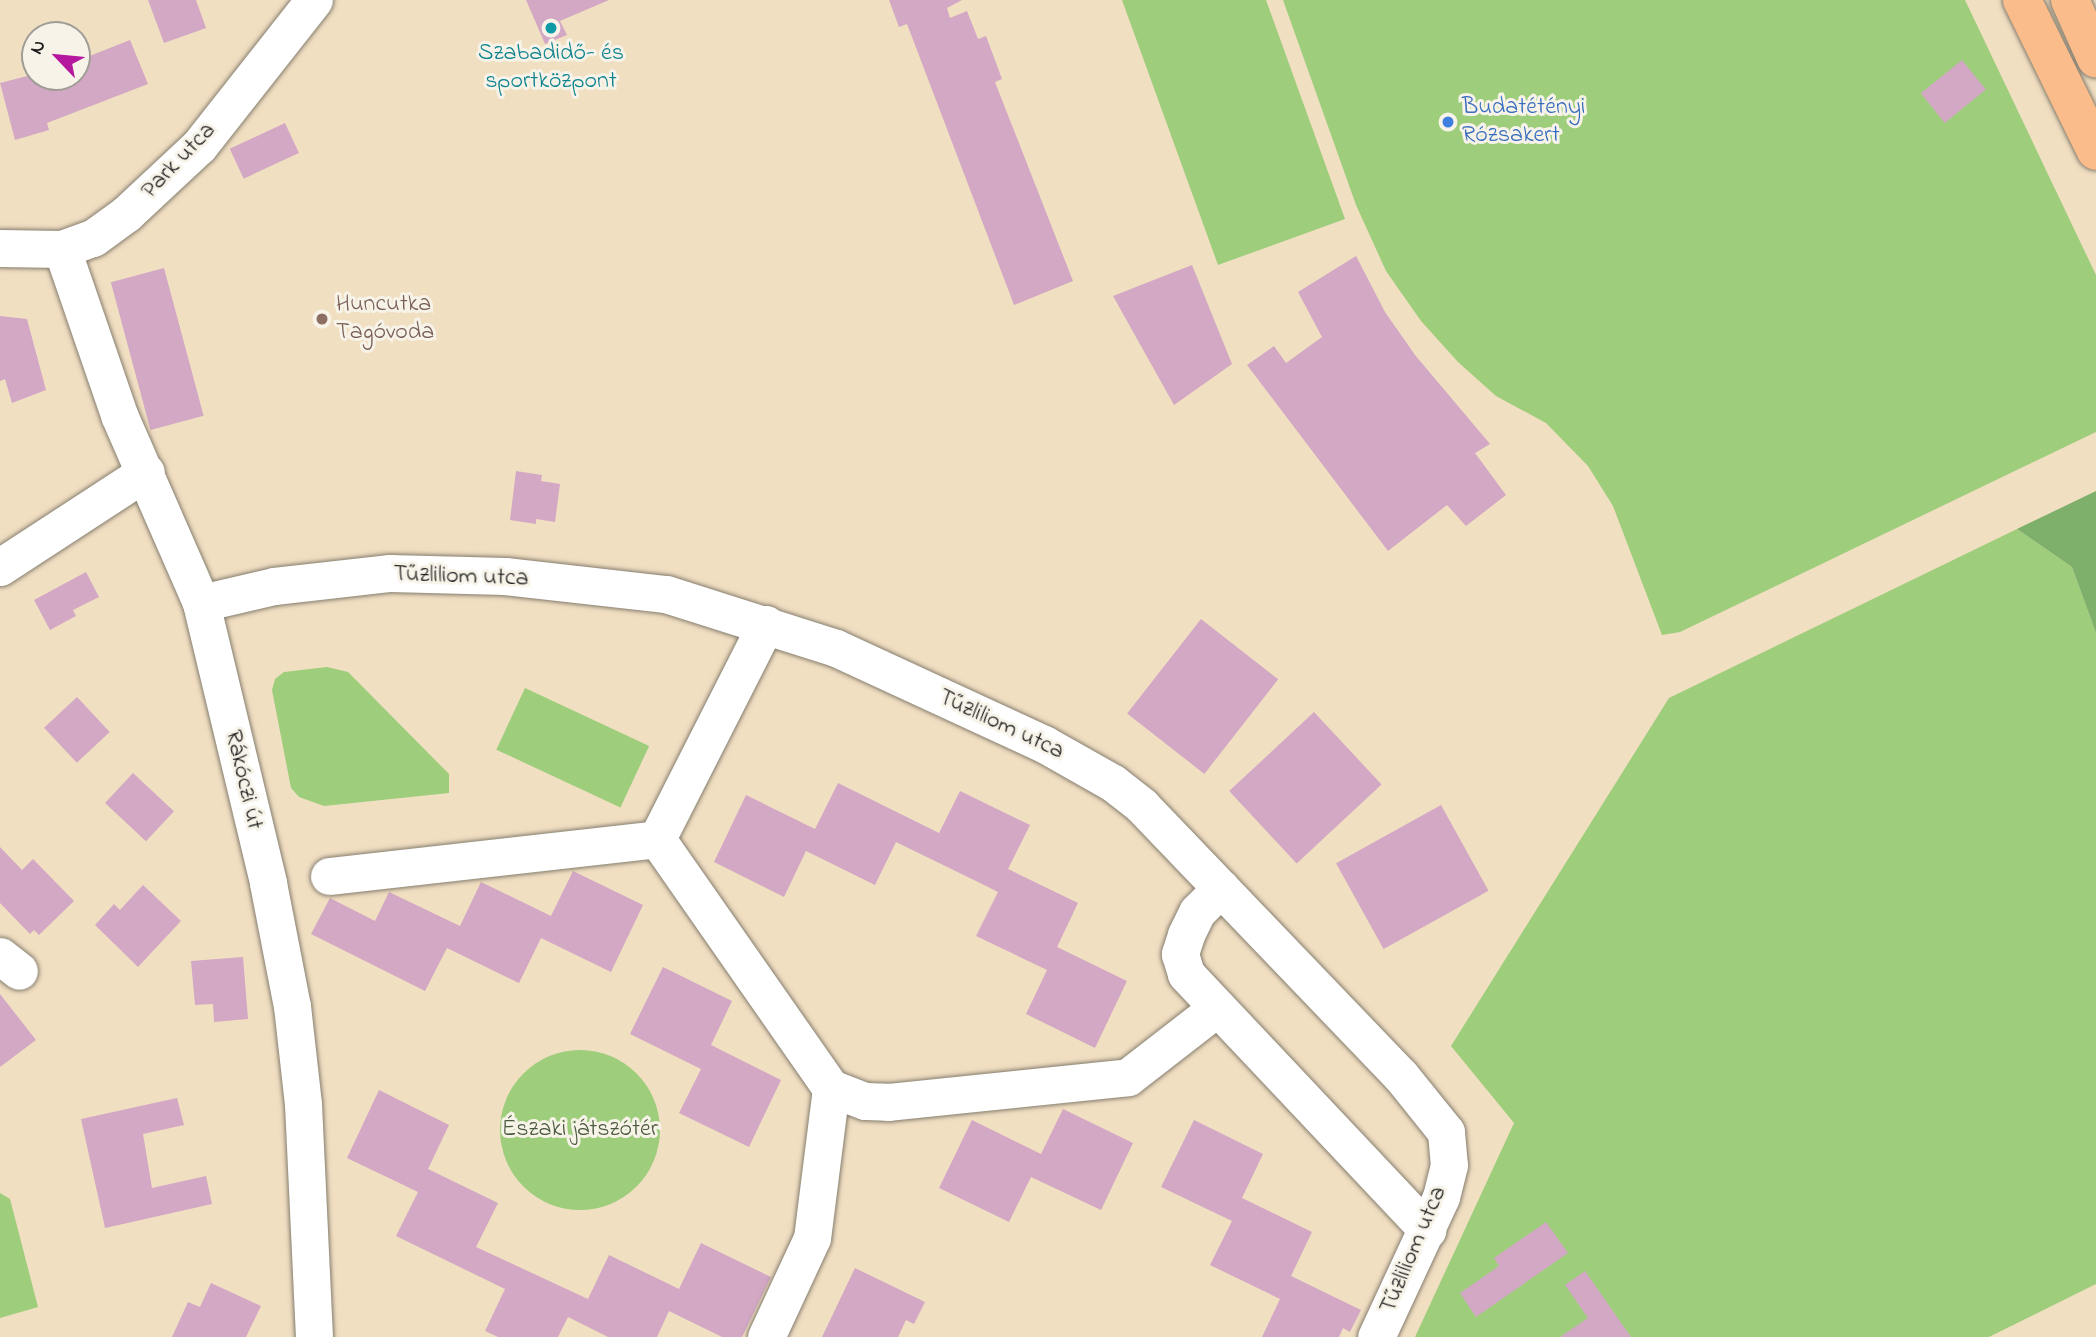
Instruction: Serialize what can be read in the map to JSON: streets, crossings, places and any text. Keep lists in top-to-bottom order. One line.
{"streets":{"street":["Park utca","Tűzliliom utca","Rákóczi út"]},"crossings":[["Park utca","Rákóczi út"],["Tűzliliom utca","Rákóczi út"]],"parks":["Északi játszótér"],"places":["Szabadidő- és sportközpont","Budatétényi Rózsakert","Huncutka Tagóvoda"],"north":"top left"}
